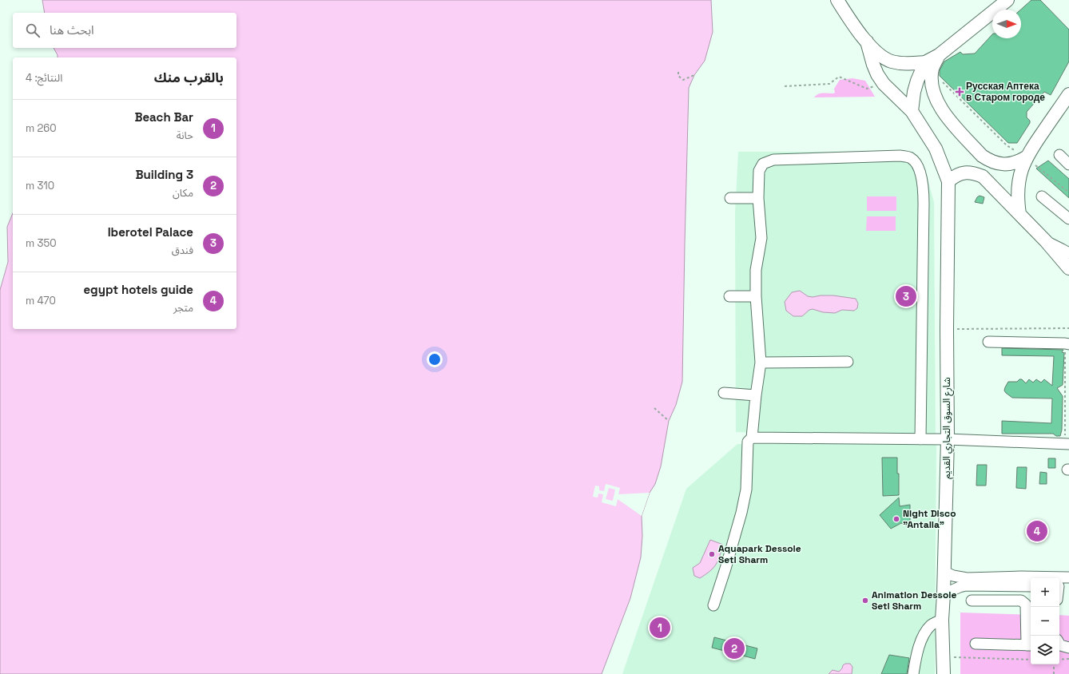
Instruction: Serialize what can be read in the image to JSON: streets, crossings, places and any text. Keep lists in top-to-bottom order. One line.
{"streets":{"main road":["شارع السوق التجاري القديم"]},"places":{"health":["Русская Аптека в Старом городе"],"other":["Night Disco \"Antalia\"","Aquapark Dessole Seti Sharm","Animation Dessole Seti Sharm"]},"north":"right","page":{"search":"ابحث هنا","heading":["بالقرب منك","النتائج: 4"],"list":[{"mark":"1","name":"Beach Bar","note":"حانة","value":"260 m"},{"mark":"2","name":"Building 3","note":"مكان","value":"310 m"},{"mark":"3","name":"Iberotel Palace","note":"فندق","value":"350 m"},{"mark":"4","name":"egypt hotels guide","note":"متجر","value":"470 m"}],"pins":["3","4","1","2"],"map_buttons":["+","−"]}}
